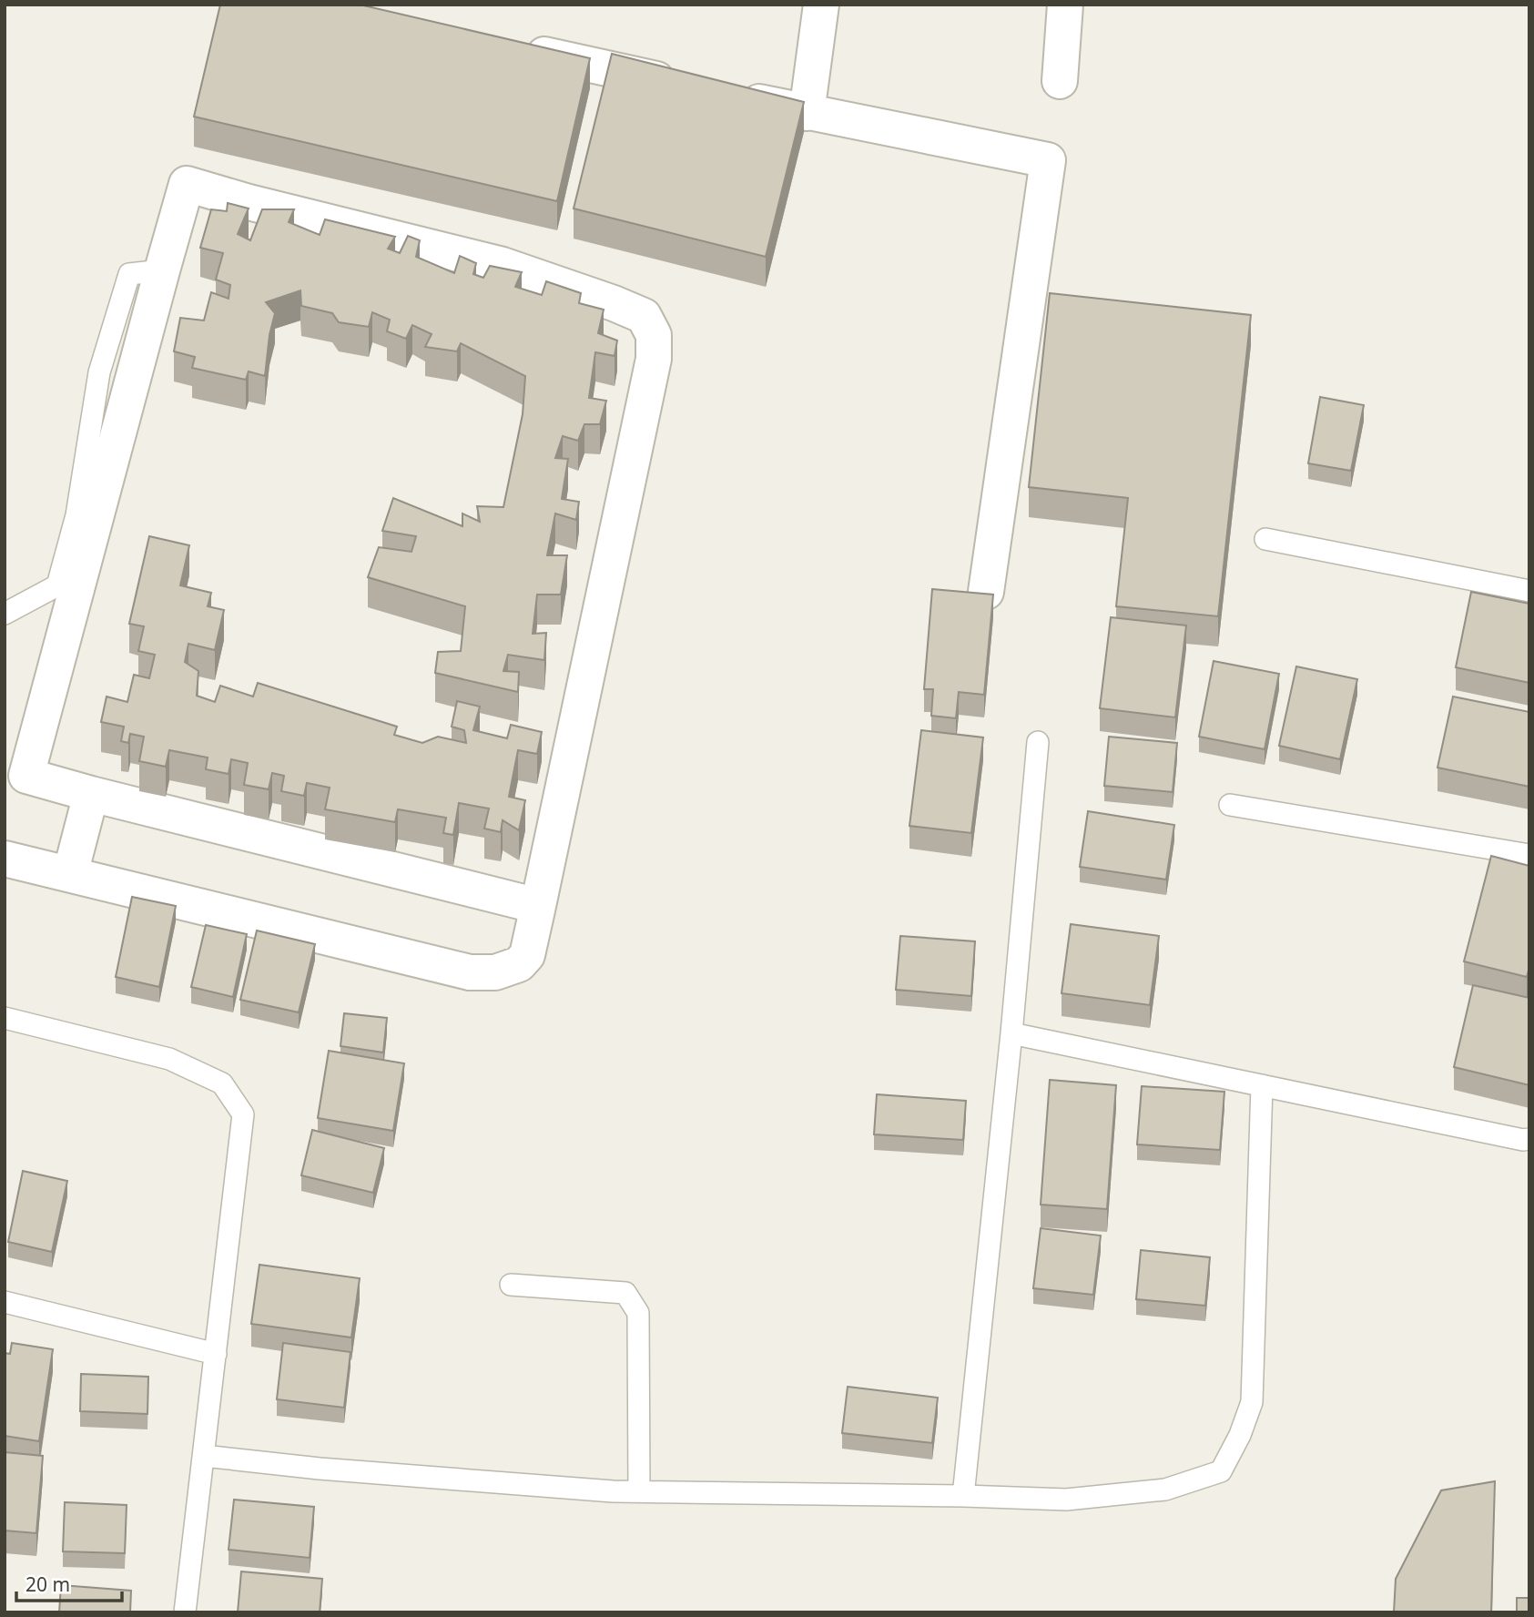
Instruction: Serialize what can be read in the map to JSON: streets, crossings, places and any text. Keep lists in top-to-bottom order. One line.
{"scale_bar":"20 m"}
